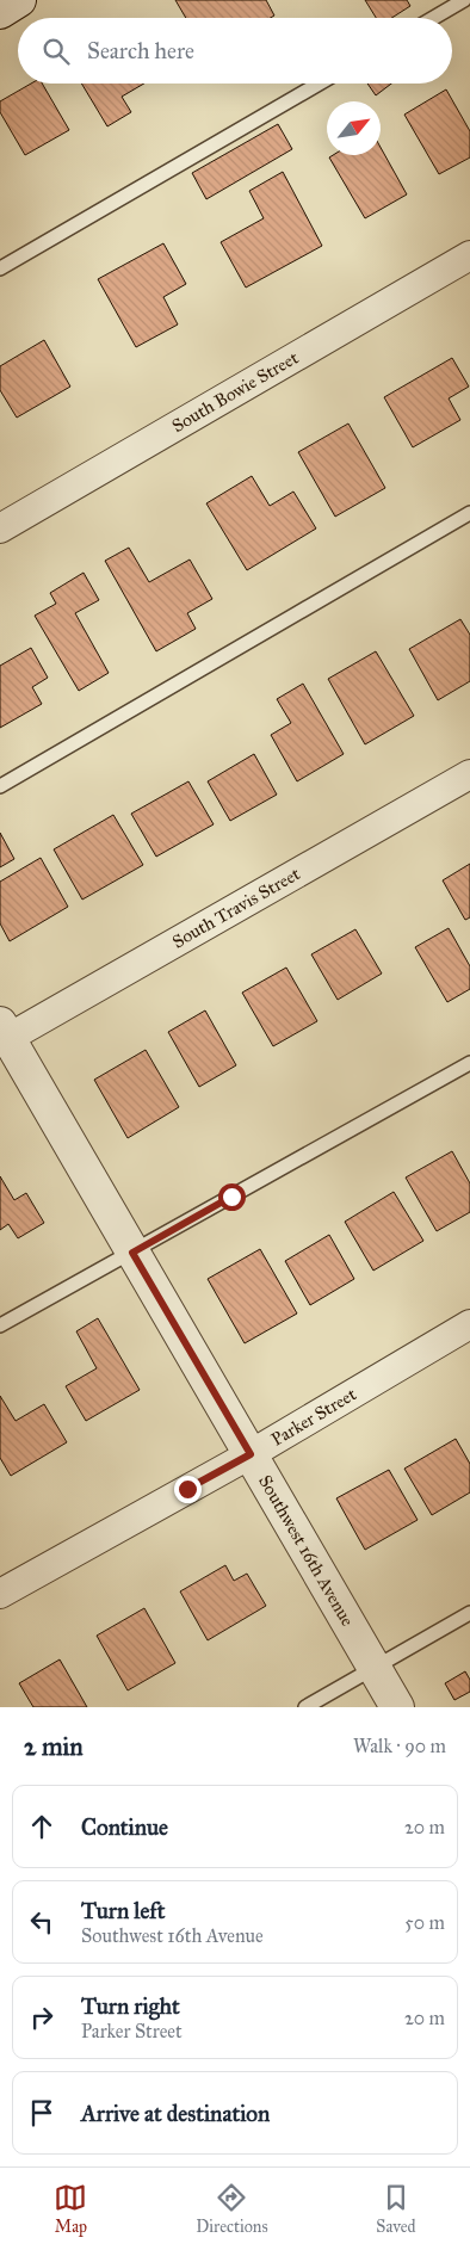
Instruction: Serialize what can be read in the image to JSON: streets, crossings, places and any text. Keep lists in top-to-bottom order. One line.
{"streets":{"street":["South Bowie Street","South Travis Street","Parker Street","Southwest 16th Avenue"]},"crossings":[["South Travis Street","Southwest 16th Avenue"],["Parker Street","Southwest 16th Avenue"]],"north":"top right","page":{"search":"Search here","heading":["2 min","Walk · 90 m"],"list":[["Continue","20 m"],["Turn left","Southwest 16th Avenue","50 m"],["Turn right","Parker Street","20 m"],"Arrive at destination"],"nav":["Map","Directions","Saved"]}}
